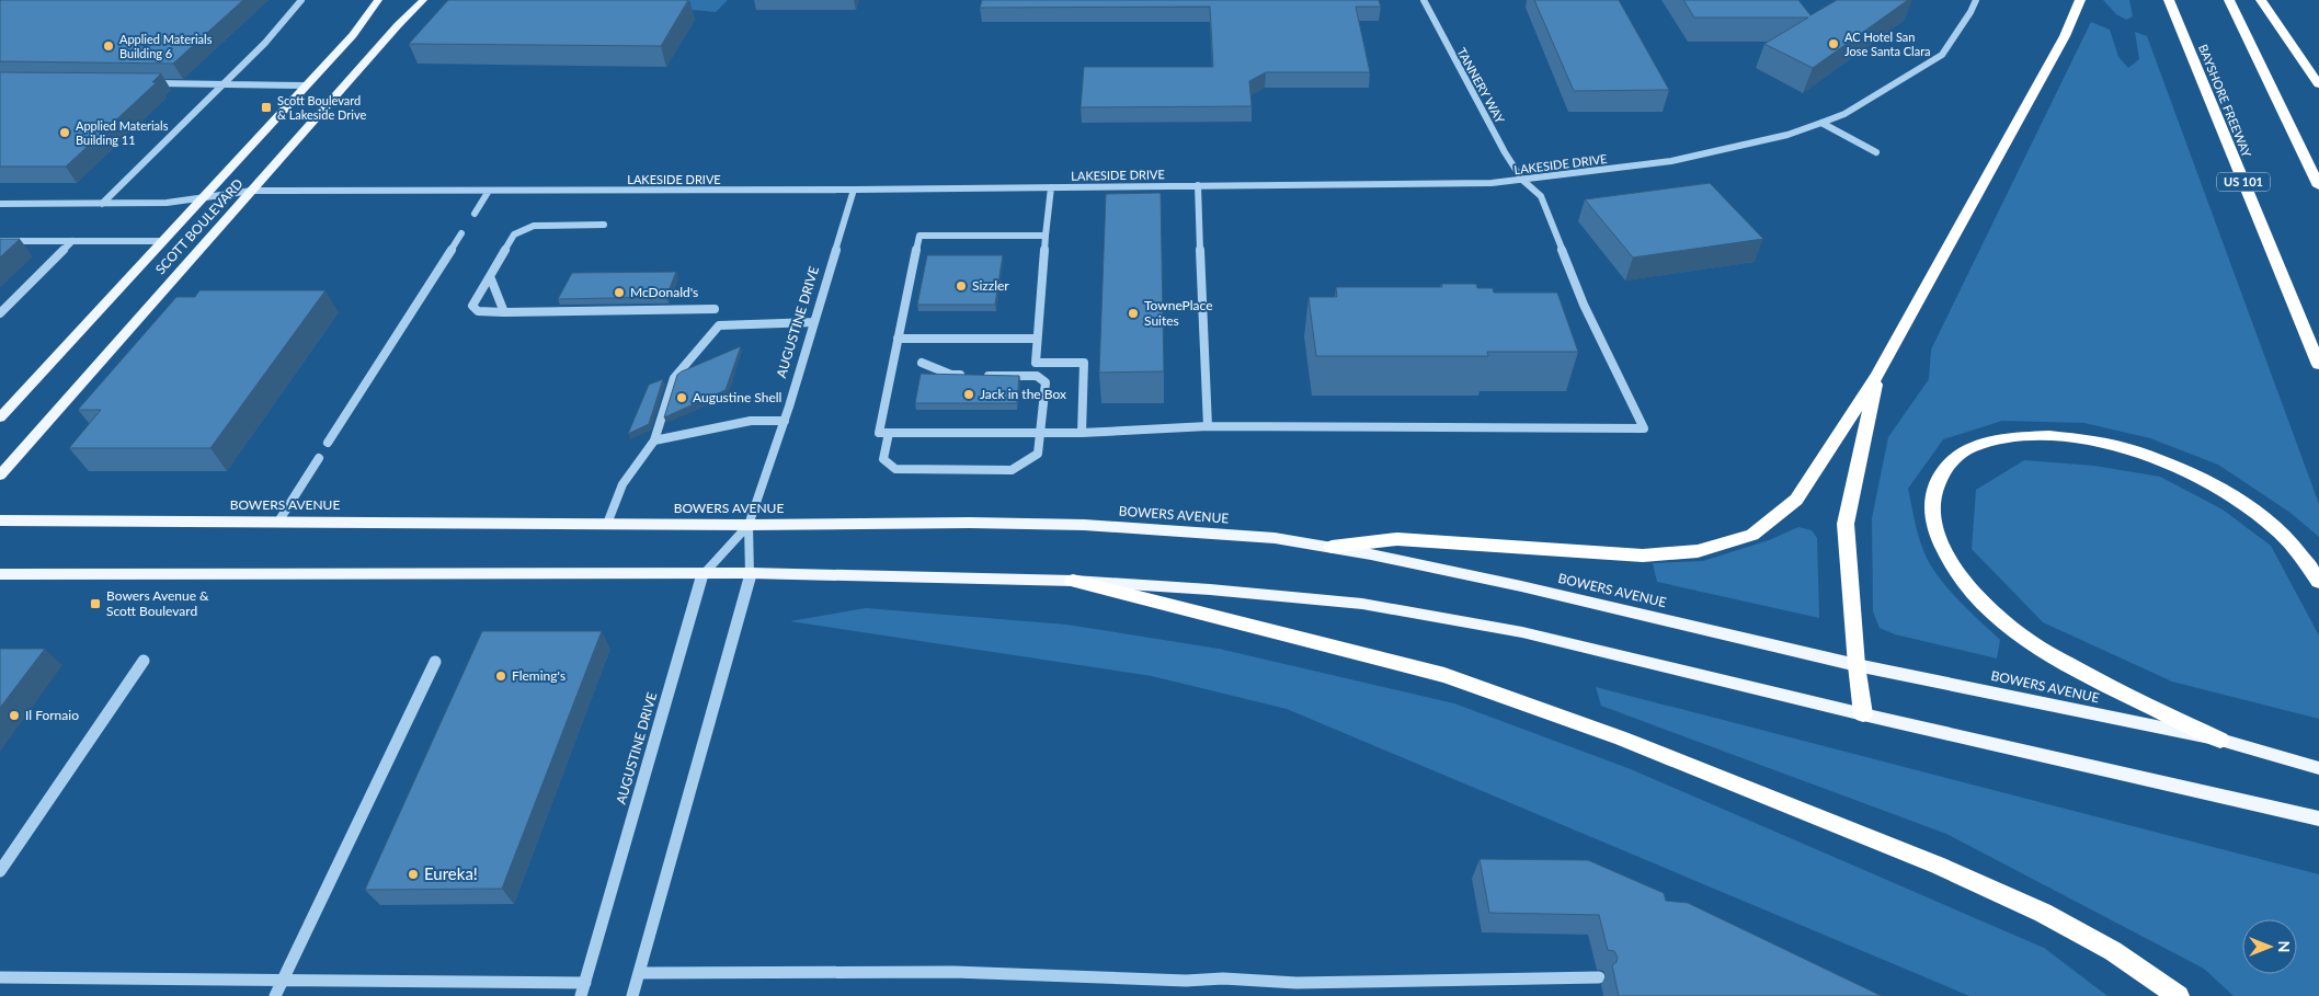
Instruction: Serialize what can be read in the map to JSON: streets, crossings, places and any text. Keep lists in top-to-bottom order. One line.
{"streets":{"highway":["BAYSHORE FREEWAY","US 101"],"main road":["SCOTT BOULEVARD","BOWERS AVENUE"],"street":["TANNERY WAY","LAKESIDE DRIVE","AUGUSTINE DRIVE"]},"crossings":[["TANNERY WAY","LAKESIDE DRIVE"],["LAKESIDE DRIVE","SCOTT BOULEVARD"],["LAKESIDE DRIVE","AUGUSTINE DRIVE"],["AUGUSTINE DRIVE","BOWERS AVENUE"]],"places":{"other":["AC Hotel San Jose Santa Clara","Applied Materials Building 6","Applied Materials Building 11","Sizzler","McDonald's","TownePlace Suites","Jack in the Box","Augustine Shell","Fleming's","Il Fornaio","Eureka!"],"transit":["Scott Boulevard & Lakeside Drive","Bowers Avenue & Scott Boulevard"]},"north":"right"}
